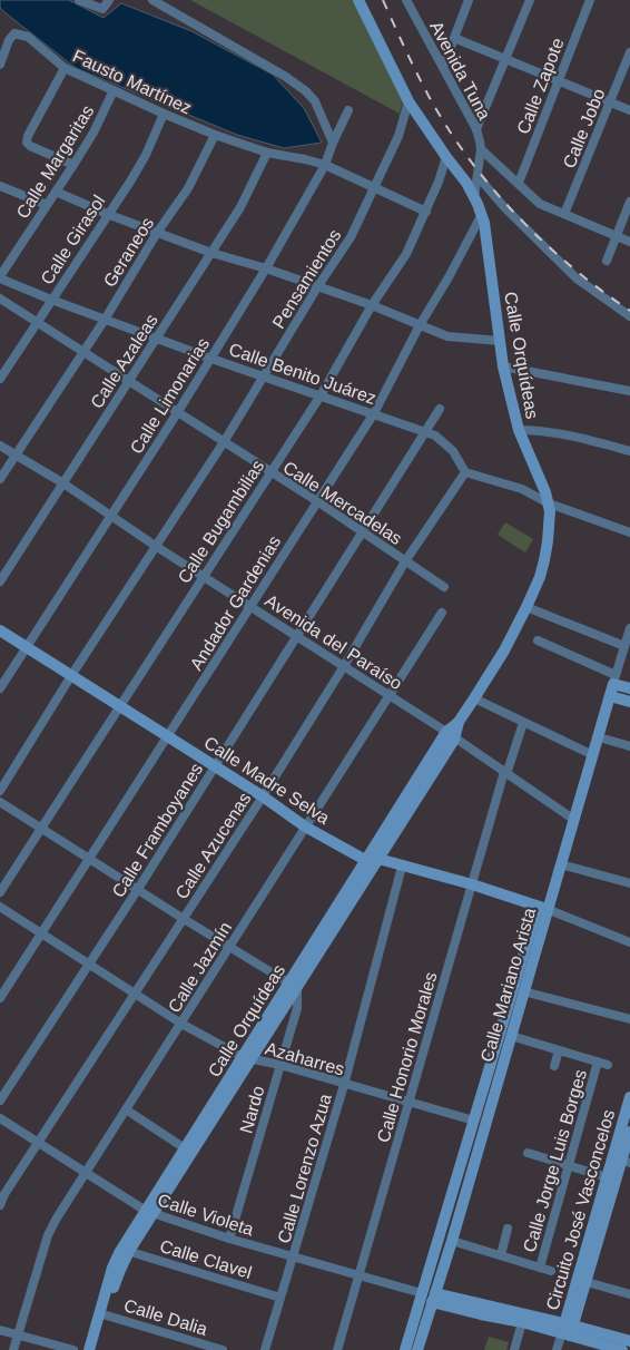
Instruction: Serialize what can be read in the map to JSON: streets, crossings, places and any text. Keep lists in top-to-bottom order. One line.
{"streets":{"street":["Avenida Tuna","Fausto Martínez","Calle Zapote","Calle Jobo","Calle Margaritas","Calle Girasol","Geraneos","Pensamientos","Calle Orquídeas","Calle Azaleas","Calle Benito Juárez","Calle Limonarias","Calle Mercadelas","Calle Bugambilias","Andador Gardenias","Avenida del Paraíso","Calle Madre Selva","Calle Framboyanes","Calle Azucenas","Calle Jazmín","Calle Mariano Arista","Calle Honorio Morales","Azaharres","Nardo","Calle Jorge Luis Borges","Calle Lorenzo Azua","Circuito José Vasconcelos","Calle Violeta","Calle Clavel","Calle Dalia"]},"crossings":[["Avenida Tuna","Calle Zapote"],["Avenida Tuna","Calle Jobo"],["Fausto Martínez","Calle Margaritas"],["Fausto Martínez","Calle Girasol"],["Fausto Martínez","Geraneos"],["Calle Margaritas","Calle Benito Juárez"],["Calle Girasol","Calle Benito Juárez"],["Calle Girasol","Calle Mercadelas"],["Geraneos","Calle Benito Juárez"],["Geraneos","Calle Mercadelas"],["Geraneos","Avenida del Paraíso"],["Pensamientos","Calle Orquídeas"],["Pensamientos","Calle Benito Juárez"],["Pensamientos","Calle Mercadelas"],["Pensamientos","Avenida del Paraíso"],["Pensamientos","Calle Madre Selva"],["Calle Orquídeas","Calle Bugambilias"],["Calle Orquídeas","Andador Gardenias"],["Calle Orquídeas","Avenida del Paraíso"],["Calle Orquídeas","Calle Madre Selva"],["Calle Orquídeas","Azaharres"],["Calle Orquídeas","Nardo"],["Calle Orquídeas","Calle Violeta"],["Calle Orquídeas","Calle Clavel"],["Calle Orquídeas","Calle Dalia"],["Calle Azaleas","Calle Benito Juárez"],["Calle Azaleas","Calle Mercadelas"],["Calle Azaleas","Avenida del Paraíso"],["Calle Benito Juárez","Calle Limonarias"],["Calle Benito Juárez","Calle Bugambilias"],["Calle Benito Juárez","Andador Gardenias"],["Calle Benito Juárez","Calle Framboyanes"],["Calle Benito Juárez","Calle Azucenas"],["Calle Limonarias","Calle Mercadelas"],["Calle Limonarias","Avenida del Paraíso"],["Calle Limonarias","Calle Madre Selva"],["Calle Mercadelas","Calle Bugambilias"],["Calle Mercadelas","Andador Gardenias"],["Calle Mercadelas","Calle Framboyanes"],["Calle Mercadelas","Calle Azucenas"],["Calle Bugambilias","Avenida del Paraíso"],["Calle Bugambilias","Calle Madre Selva"],["Andador Gardenias","Avenida del Paraíso"],["Andador Gardenias","Calle Madre Selva"],["Andador Gardenias","Azaharres"],["Avenida del Paraíso","Calle Framboyanes"],["Avenida del Paraíso","Calle Azucenas"],["Avenida del Paraíso","Calle Jazmín"],["Avenida del Paraíso","Calle Mariano Arista"],["Avenida del Paraíso","Calle Honorio Morales"],["Calle Madre Selva","Calle Framboyanes"],["Calle Madre Selva","Calle Azucenas"],["Calle Madre Selva","Calle Jazmín"],["Calle Framboyanes","Azaharres"],["Calle Azucenas","Azaharres"],["Calle Azucenas","Calle Violeta"],["Calle Jazmín","Azaharres"],["Calle Jazmín","Calle Violeta"],["Calle Mariano Arista","Azaharres"],["Calle Mariano Arista","Calle Violeta"],["Calle Honorio Morales","Azaharres"],["Calle Honorio Morales","Calle Violeta"],["Azaharres","Nardo"],["Azaharres","Calle Lorenzo Azua"],["Nardo","Calle Violeta"],["Calle Lorenzo Azua","Calle Violeta"],["Calle Lorenzo Azua","Calle Clavel"]]}
